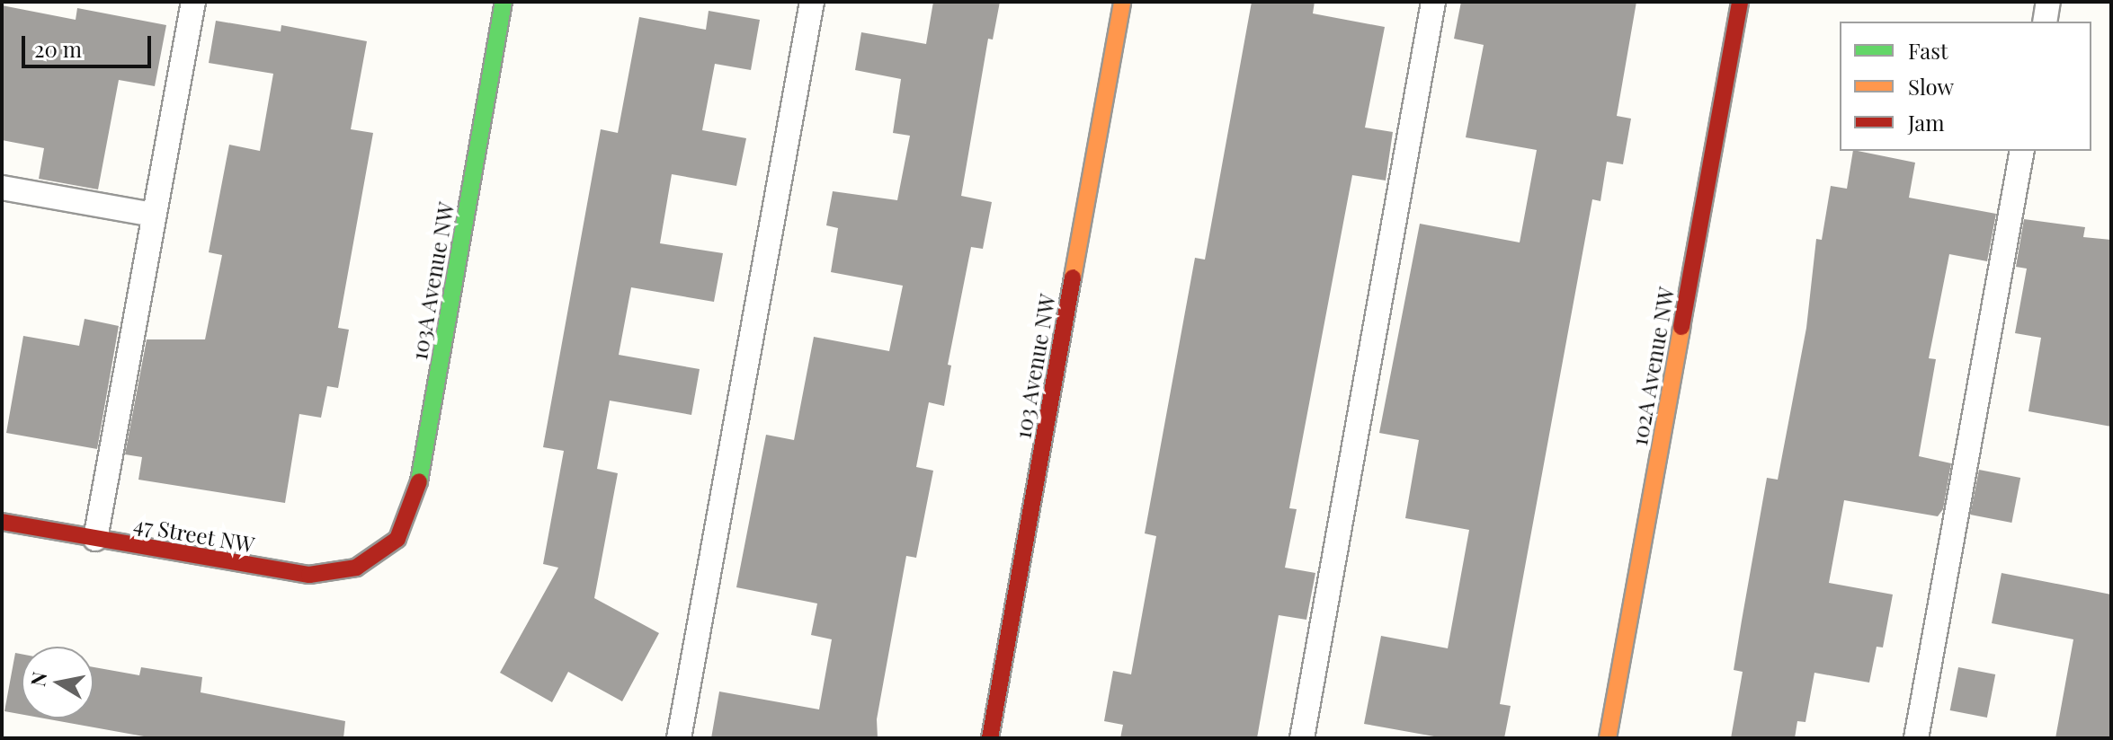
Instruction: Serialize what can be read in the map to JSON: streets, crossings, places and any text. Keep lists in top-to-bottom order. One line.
{"streets":{"street":["103A Avenue NW","103 Avenue NW","102A Avenue NW","47 Street NW"]},"crossings":[["103A Avenue NW","47 Street NW"]],"legend":["Fast","Slow","Jam"],"scale_bar":"20 m","north":"left"}
